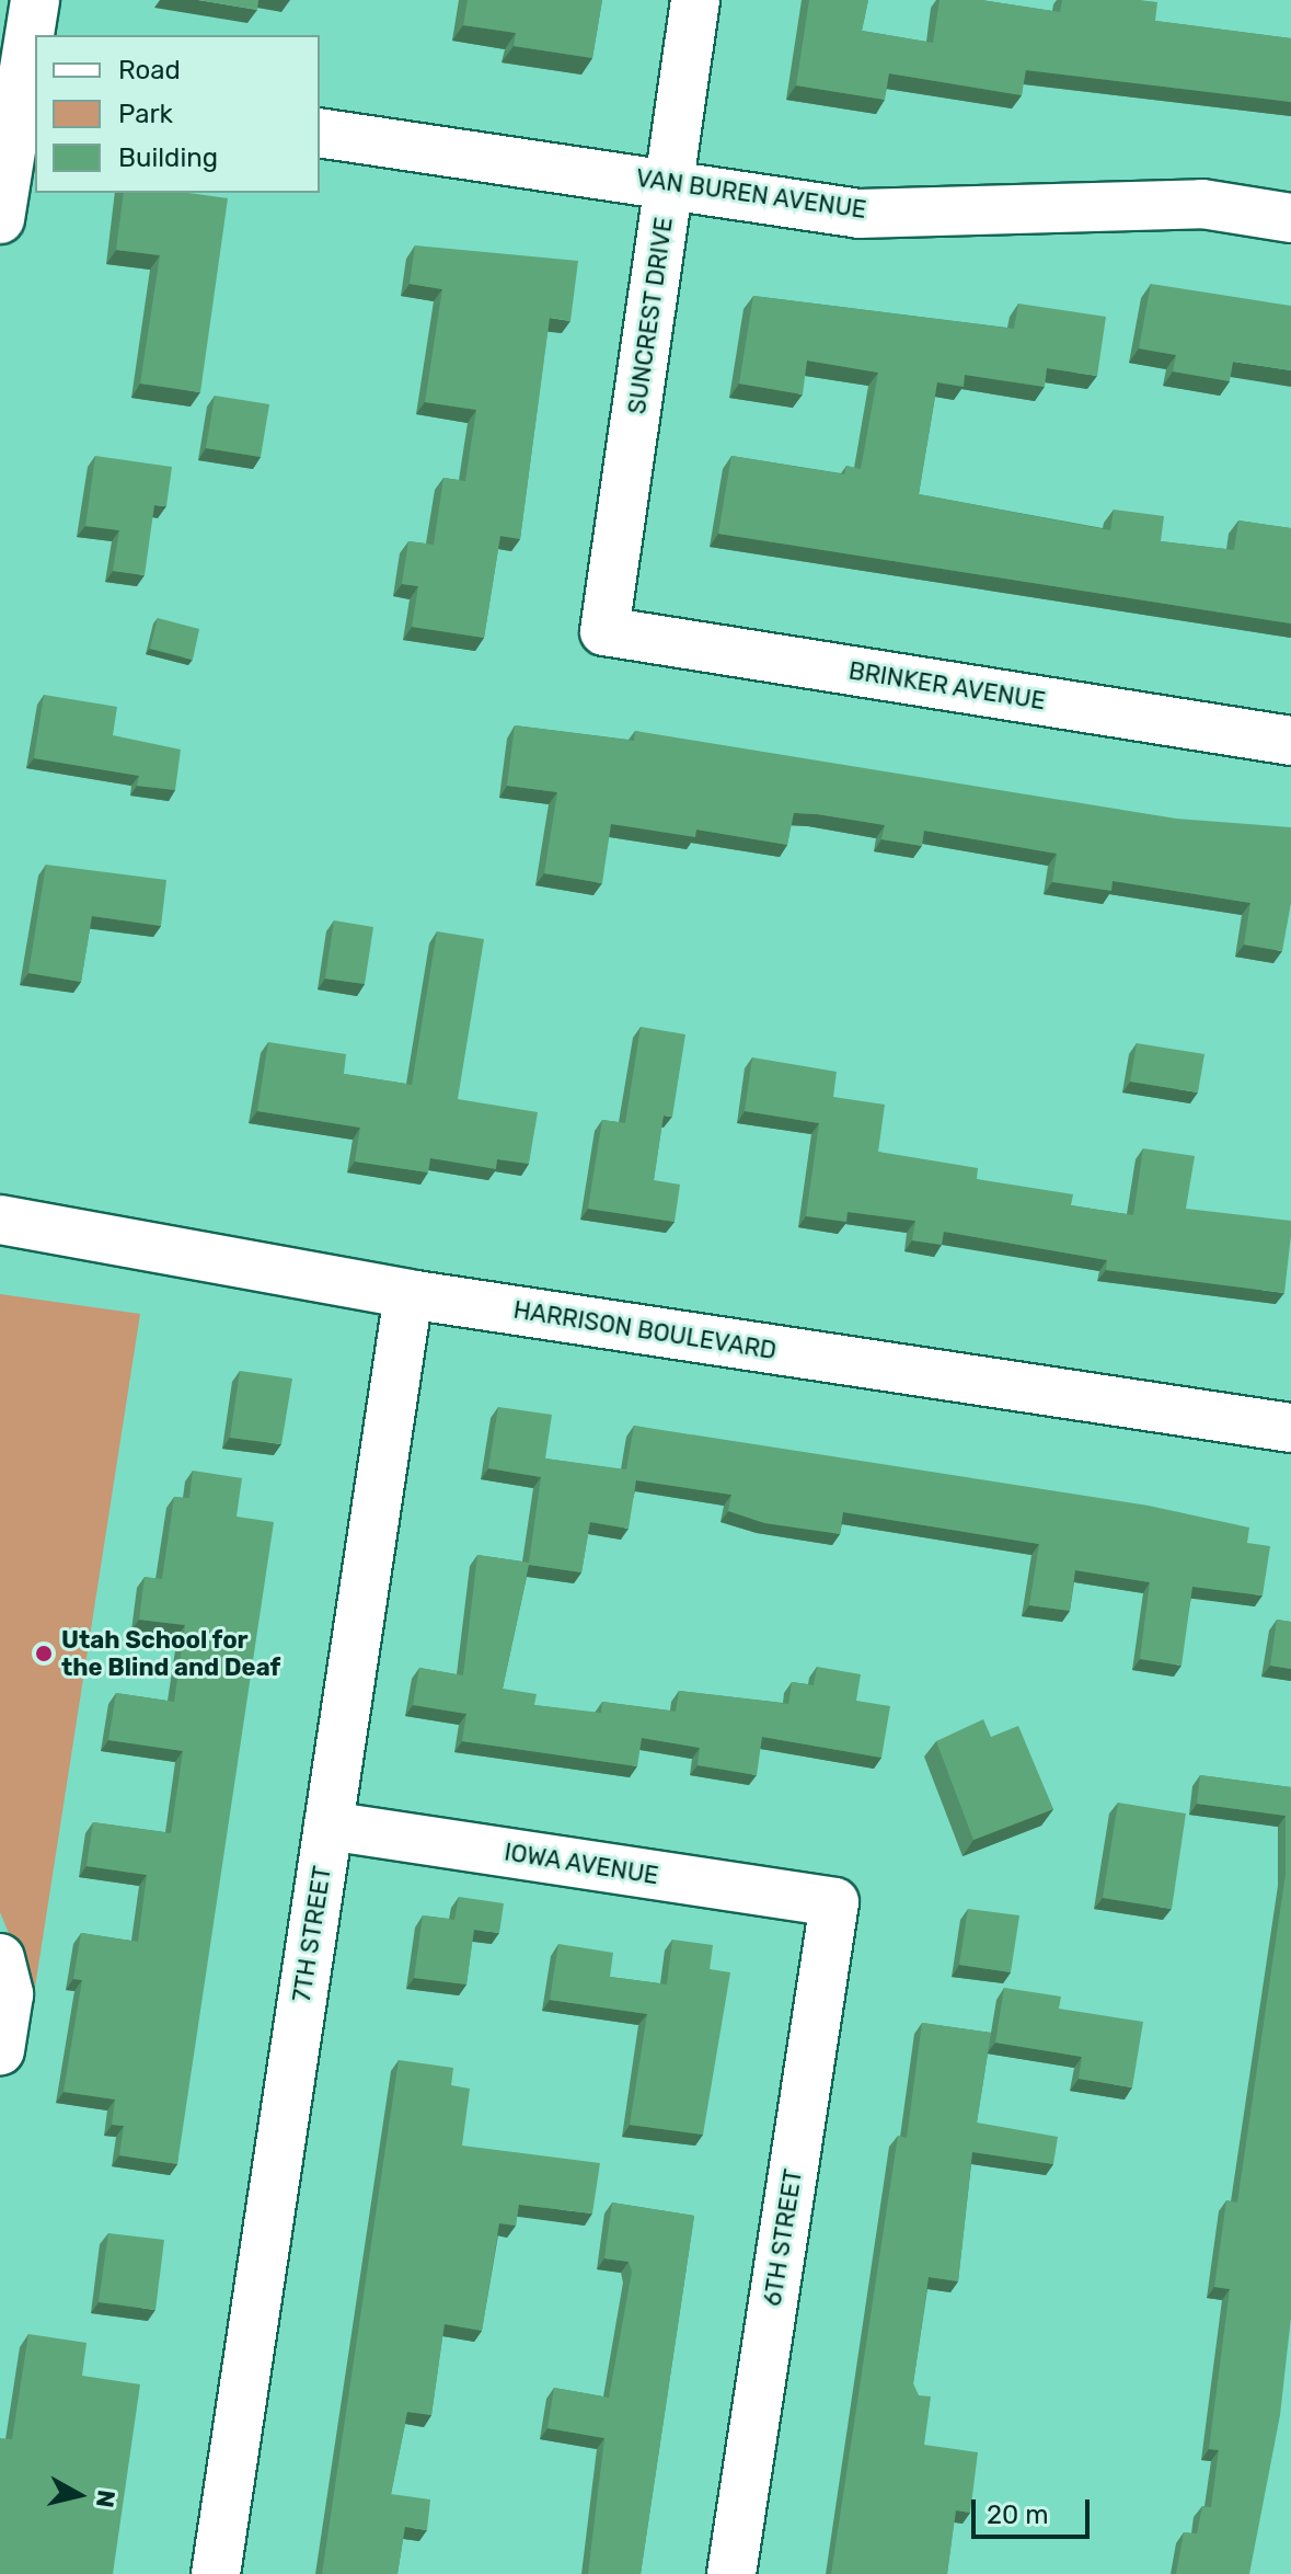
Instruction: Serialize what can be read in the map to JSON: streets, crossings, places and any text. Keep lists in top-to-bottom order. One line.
{"streets":{"street":["VAN BUREN AVENUE","SUNCREST DRIVE","BRINKER AVENUE","HARRISON BOULEVARD","IOWA AVENUE","7TH STREET","6TH STREET"]},"crossings":[["VAN BUREN AVENUE","SUNCREST DRIVE"],["SUNCREST DRIVE","BRINKER AVENUE"],["HARRISON BOULEVARD","7TH STREET"],["IOWA AVENUE","7TH STREET"],["IOWA AVENUE","6TH STREET"]],"places":["Utah School for the Blind and Deaf"],"legend":["Road","Park","Building"],"scale_bar":"20 m","north":"right"}
